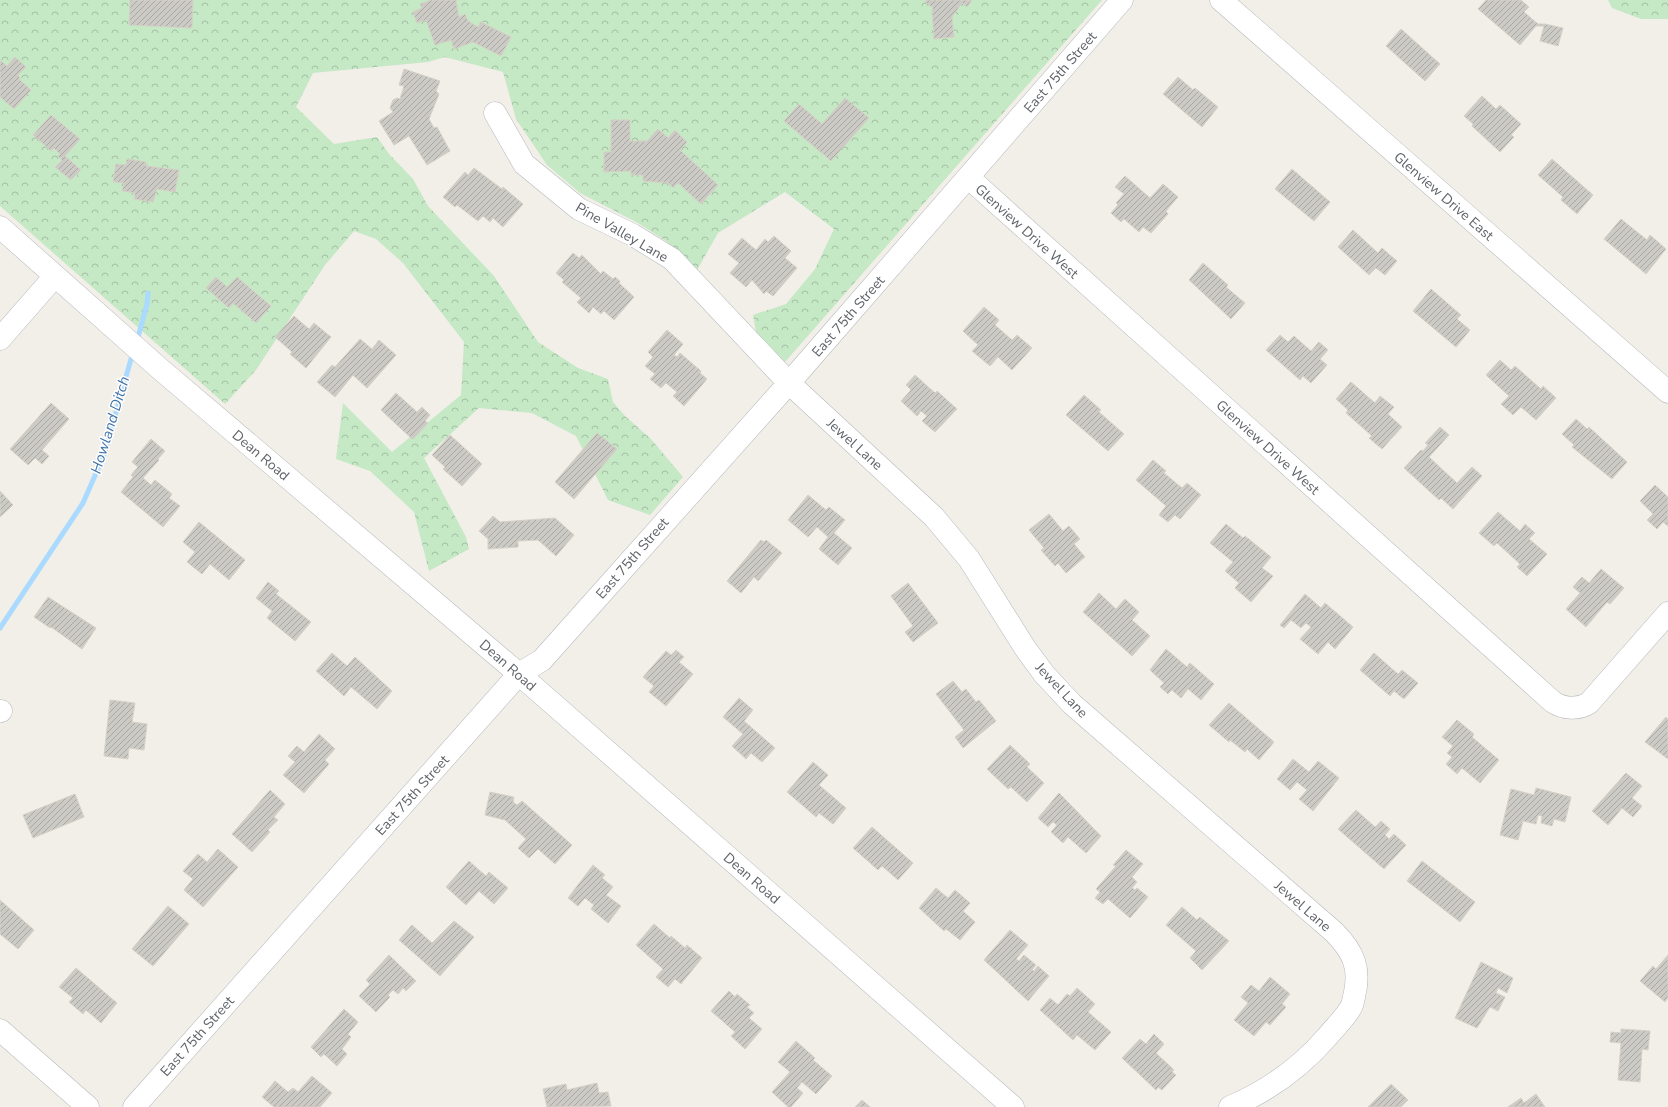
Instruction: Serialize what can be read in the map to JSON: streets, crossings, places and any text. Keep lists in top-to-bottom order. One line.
{"streets":{"street":["East 75th Street","Glenview Drive East","Glenview Drive West","Pine Valley Lane","Jewel Lane","Dean Road"]},"crossings":[["East 75th Street","Glenview Drive West"],["East 75th Street","Pine Valley Lane"],["East 75th Street","Jewel Lane"],["East 75th Street","Dean Road"],["Pine Valley Lane","Jewel Lane"]],"water":["Howland Ditch"]}
